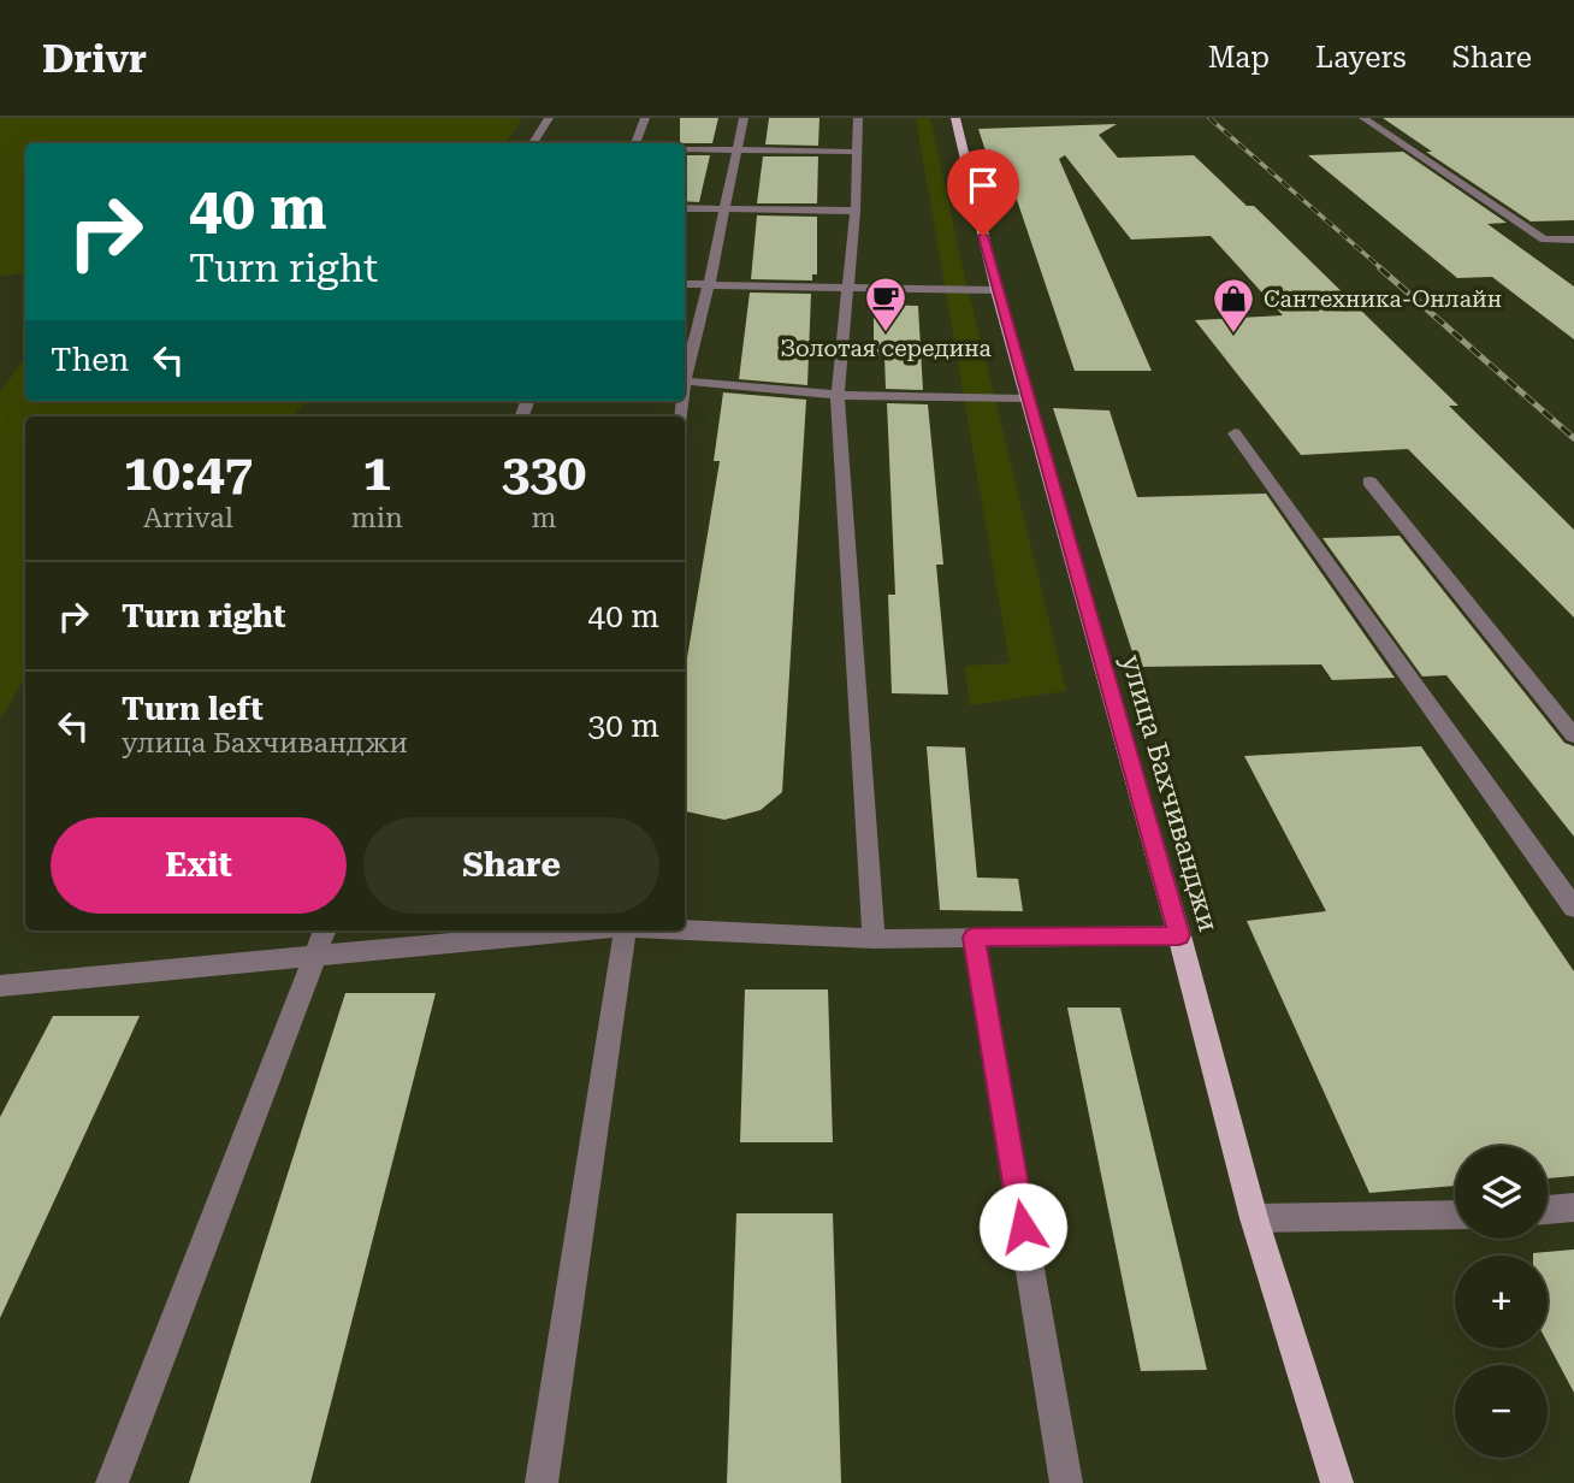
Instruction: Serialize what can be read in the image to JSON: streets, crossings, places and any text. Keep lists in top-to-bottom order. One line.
{"streets":{"main road":["улица Бахчиванджи"]},"places":{"cafe":["Золотая середина"],"shop":["Сантехника-Онлайн"]},"page":{"header":"Drivr","nav":["Map","Layers","Share"],"turn":["40 m","Turn right"],"then":"Then","eta":["10:47","Arrival","1","min","330","m"],"list":[{"name":"Turn right","value":"40 m"},{"name":"Turn left","note":"улица Бахчиванджи","value":"30 m"}],"buttons":["Exit","Share"],"map_buttons":["+","−"]}}
